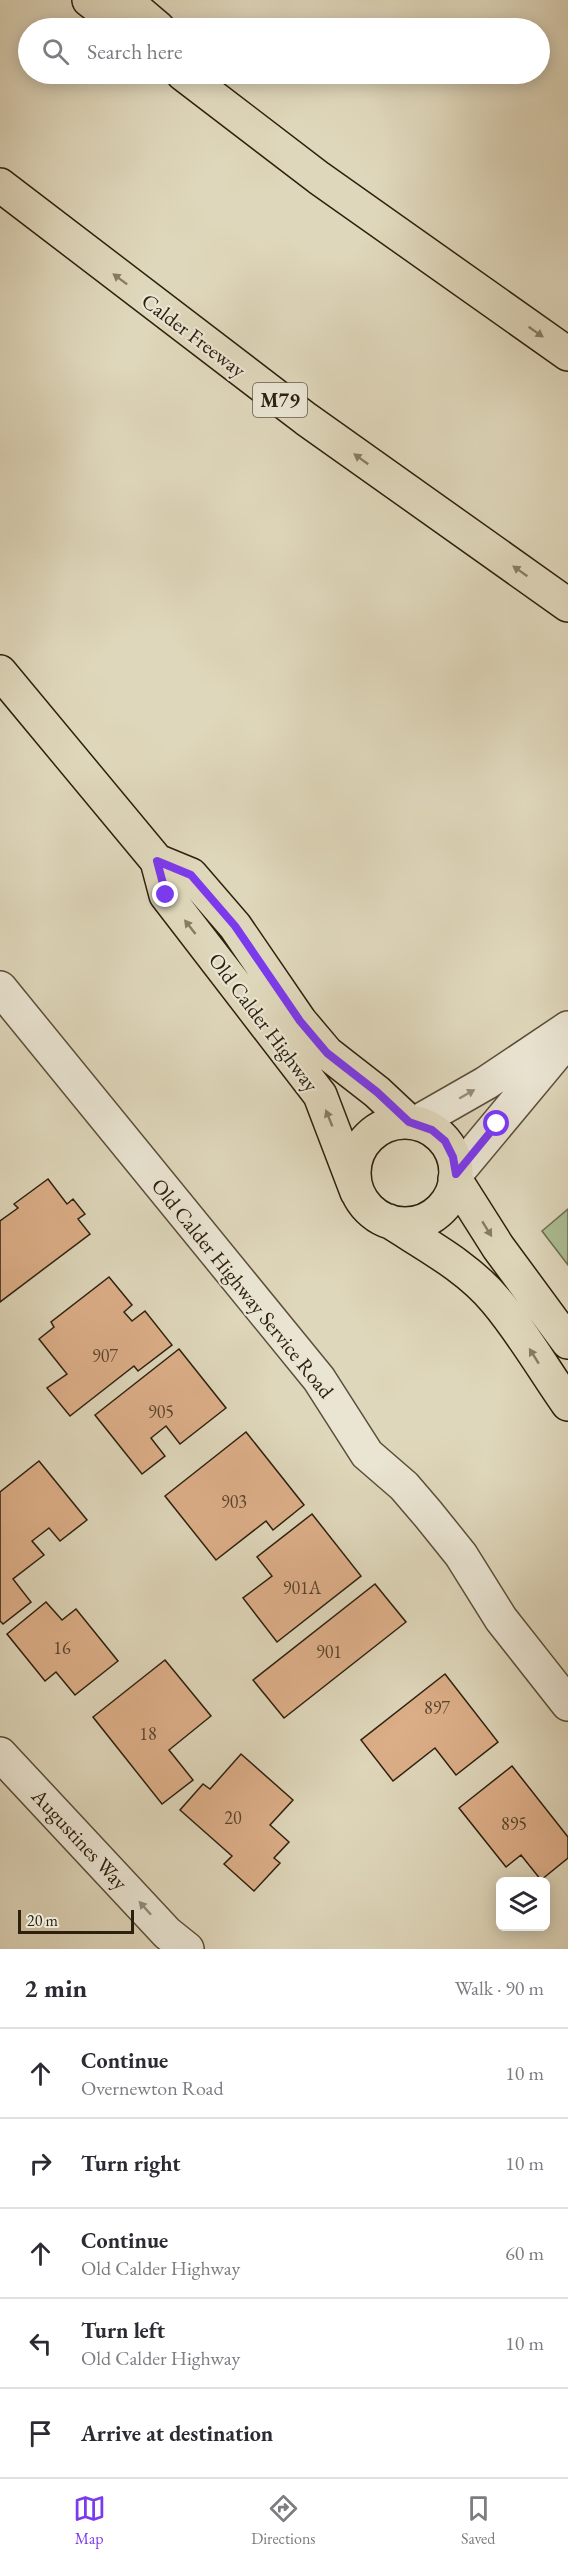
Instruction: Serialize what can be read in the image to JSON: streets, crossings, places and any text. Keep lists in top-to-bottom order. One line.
{"streets":{"main road":["Calder Freeway","M79","Old Calder Highway"],"street":["Old Calder Highway Service Road","Augustines Way"]},"one_way":["Augustines Way"],"house_numbers":["907","905","903","901A","16","901","897","18","20","895"],"scale_bar":"20 m","page":{"search":"Search here","scale":"20 m","heading":["2 min","Walk · 90 m"],"list":[["Continue","Overnewton Road","10 m"],["Turn right","10 m"],["Continue","Old Calder Highway","60 m"],["Turn left","Old Calder Highway","10 m"],"Arrive at destination"],"nav":["Map","Directions","Saved"]}}
